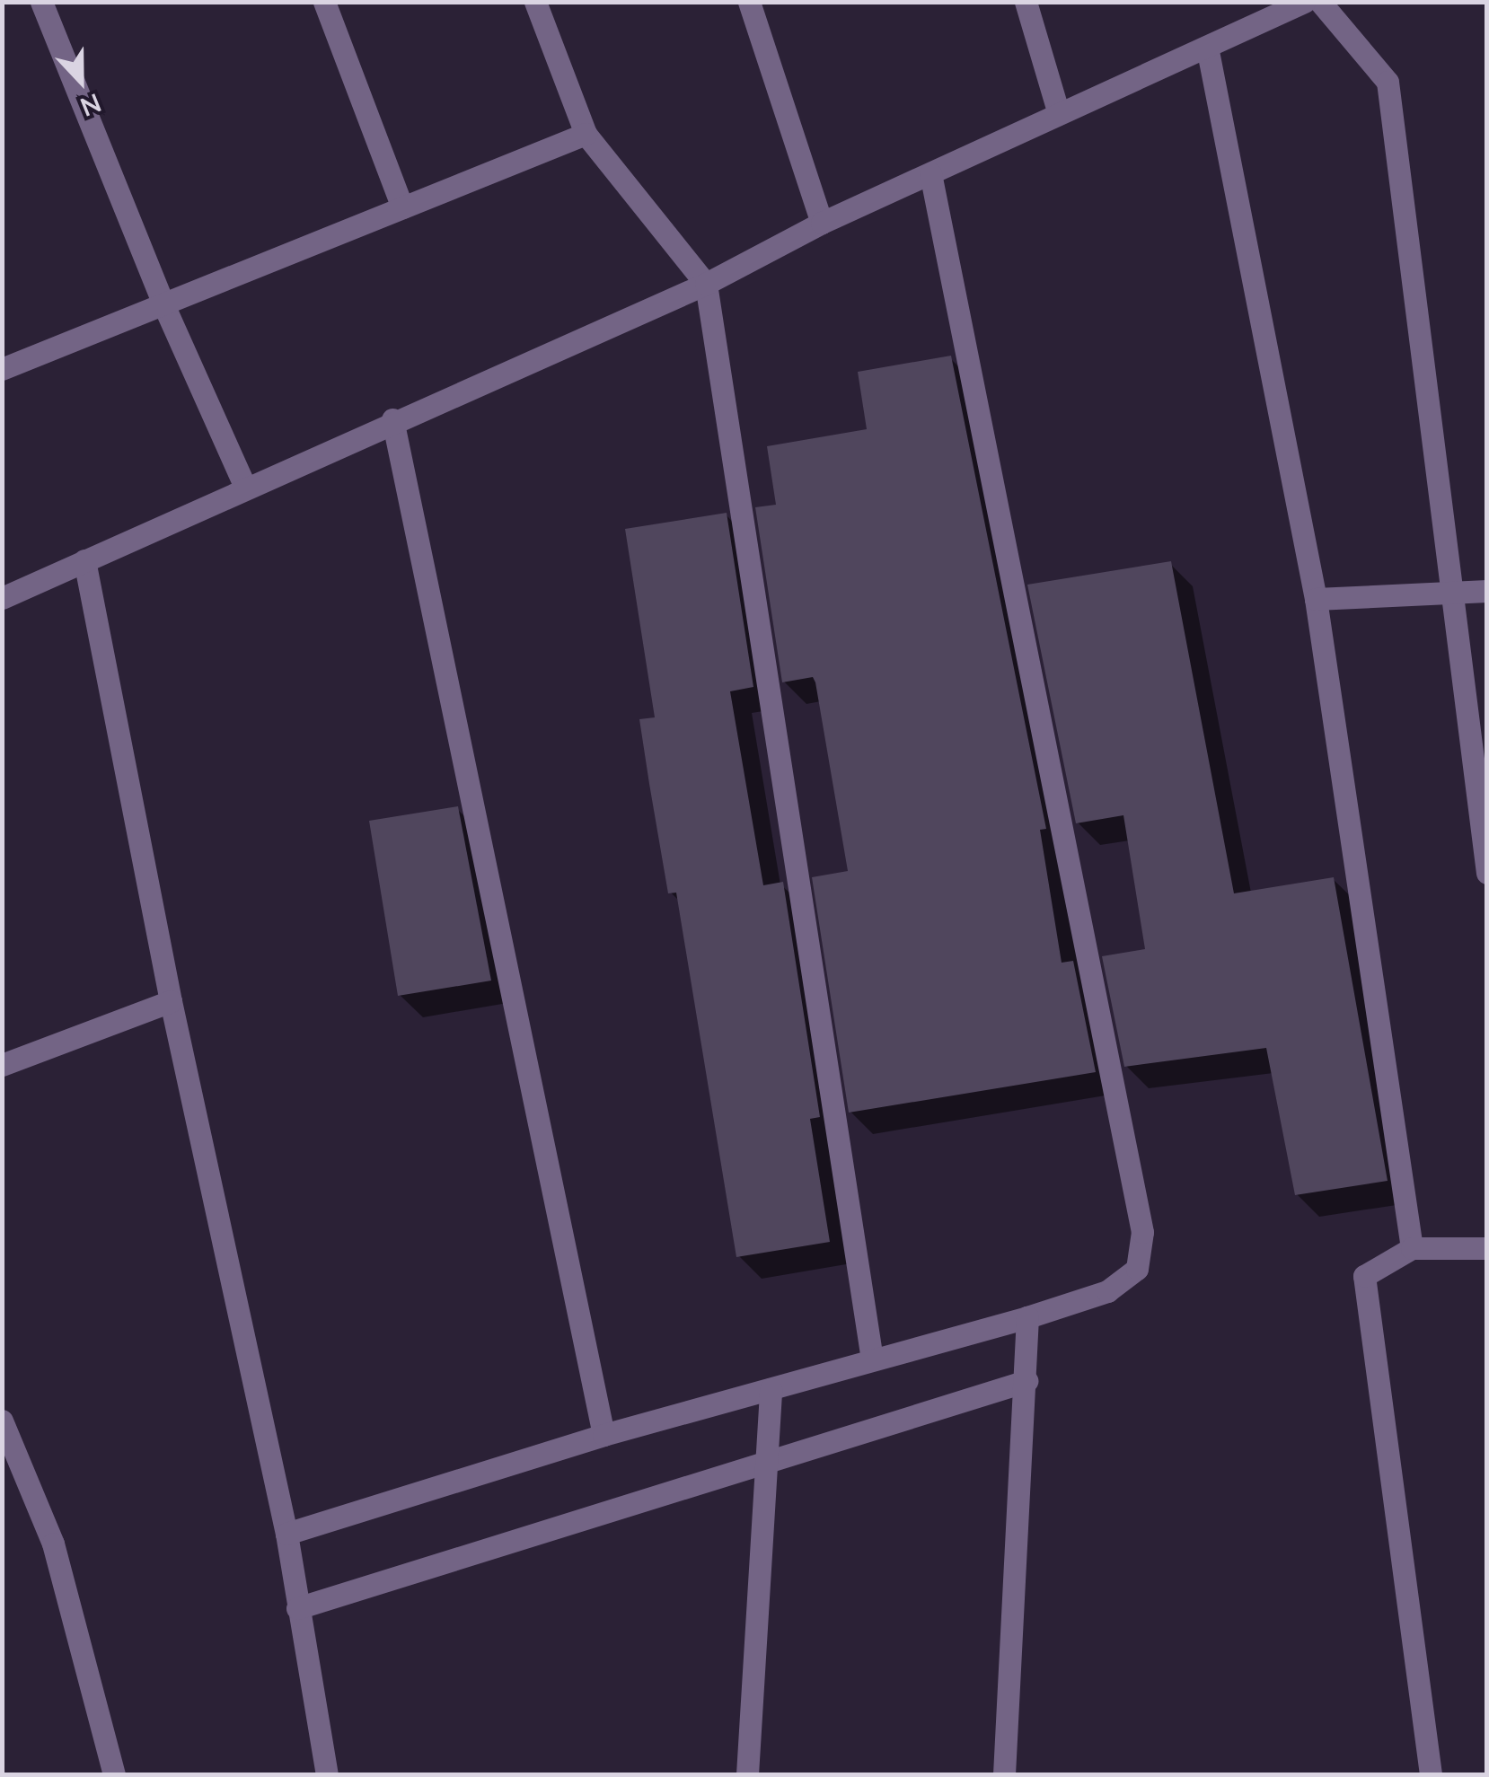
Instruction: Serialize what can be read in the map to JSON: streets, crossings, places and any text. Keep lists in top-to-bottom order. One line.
{"north":"bottom"}
